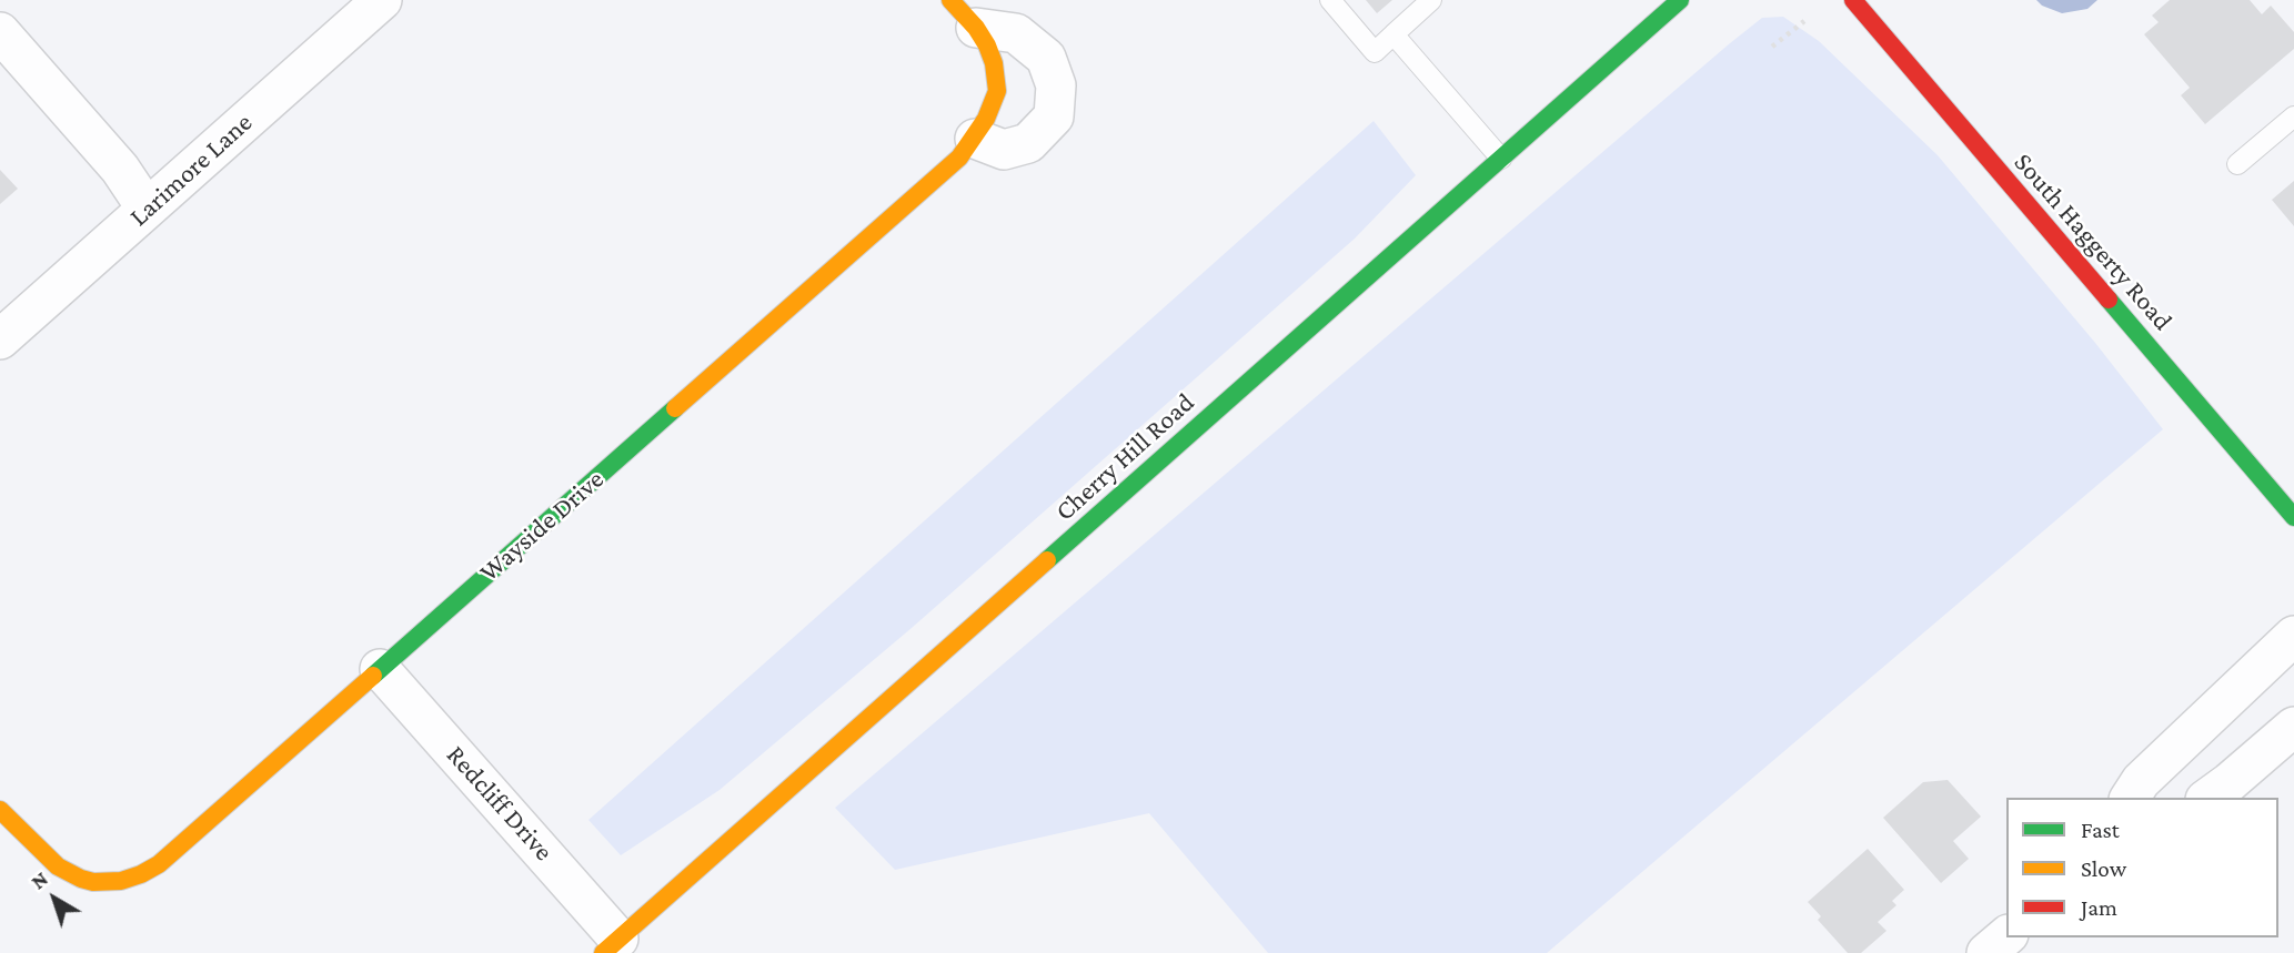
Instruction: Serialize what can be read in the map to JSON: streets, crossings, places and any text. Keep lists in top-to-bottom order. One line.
{"streets":{"main road":["South Haggerty Road","Cherry Hill Road","Wayside Drive"],"street":["Larimore Lane","Redcliff Drive"]},"crossings":[["Cherry Hill Road","Redcliff Drive"],["Wayside Drive","Redcliff Drive"]],"legend":["Fast","Slow","Jam"],"north":"top left"}
